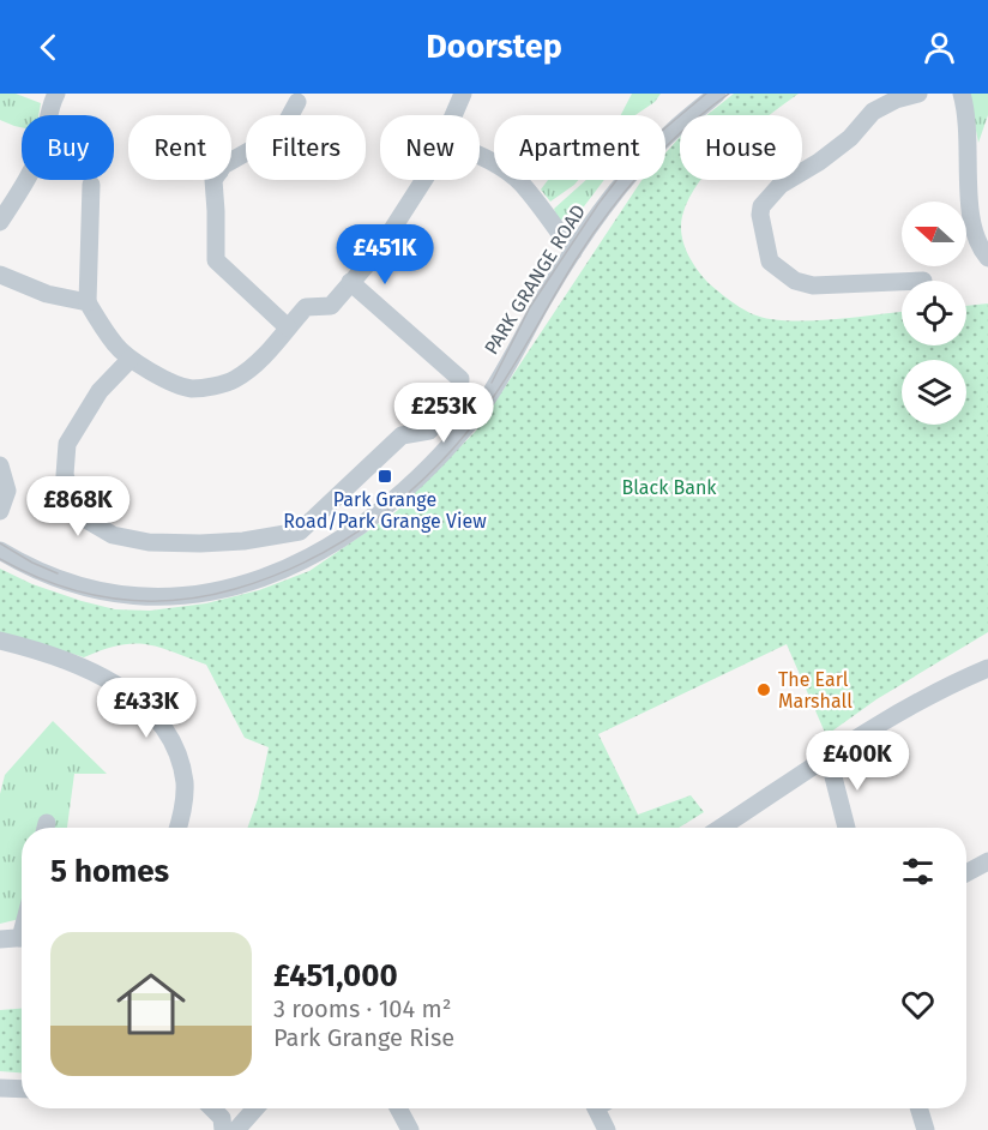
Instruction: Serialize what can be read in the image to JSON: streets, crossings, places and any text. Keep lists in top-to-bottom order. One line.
{"streets":{"street":["PARK GRANGE ROAD"]},"parks":["Black Bank"],"places":{"transit":["Park Grange Road/Park Grange View"],"other":["The Earl Marshall"]},"north":"left","page":{"header":"Doorstep","chip":["Buy","Rent","Filters","New","Apartment","House"],"price":["£451K","£253K","£868K","£433K","£400K"],"heading":"5 homes","list":[{"name":"£451,000","note":"3 rooms · 104 m² · Park Grange Rise"}]}}
